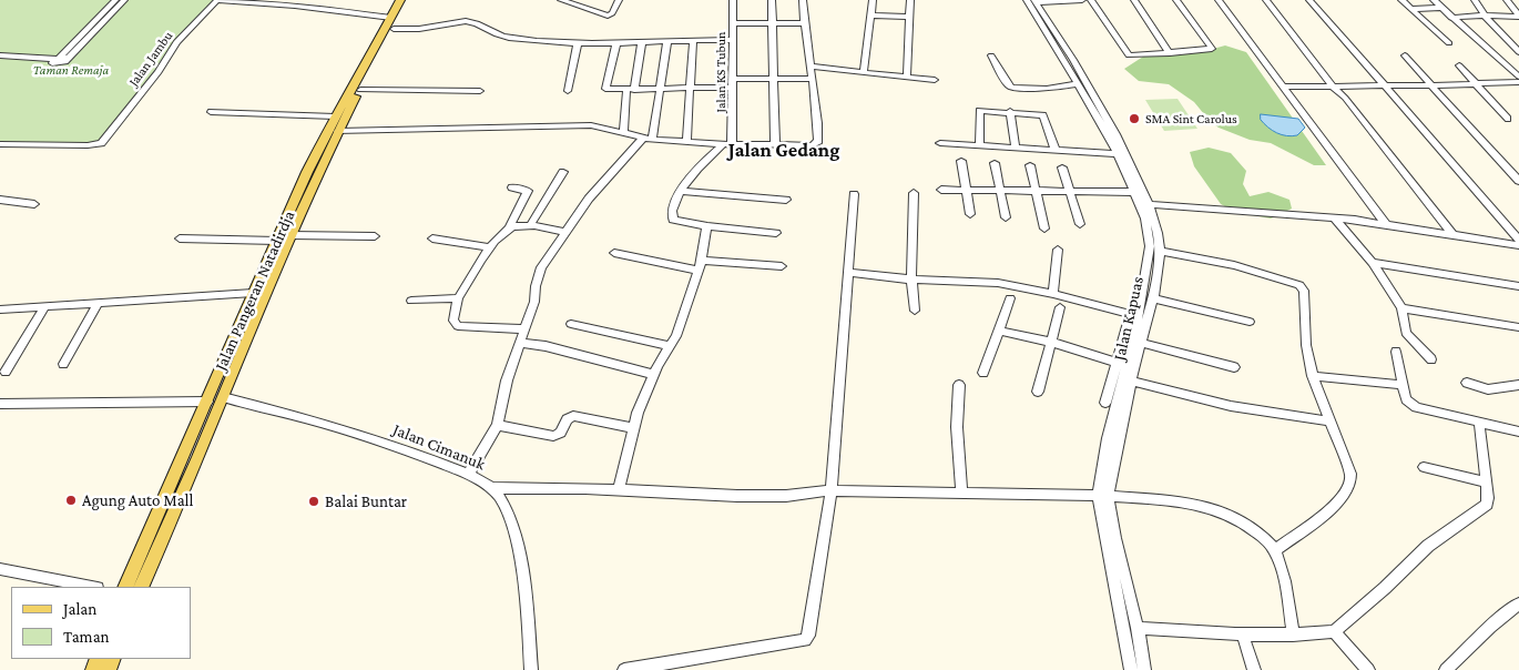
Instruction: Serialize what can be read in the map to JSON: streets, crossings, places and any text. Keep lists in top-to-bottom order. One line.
{"streets":{"main road":["Jalan Pangeran Natadirdja"],"street":["Jalan Jambu","Jalan KS Tubun","Jalan Kapuas","Jalan Cimanuk"]},"crossings":[["Jalan Pangeran Natadirdja","Jalan Cimanuk"]],"districts":["Jalan Gedang"],"parks":["Taman Remaja"],"places":["SMA Sint Carolus","Agung Auto Mall","Balai Buntar"],"legend":["Jalan","Taman"]}
